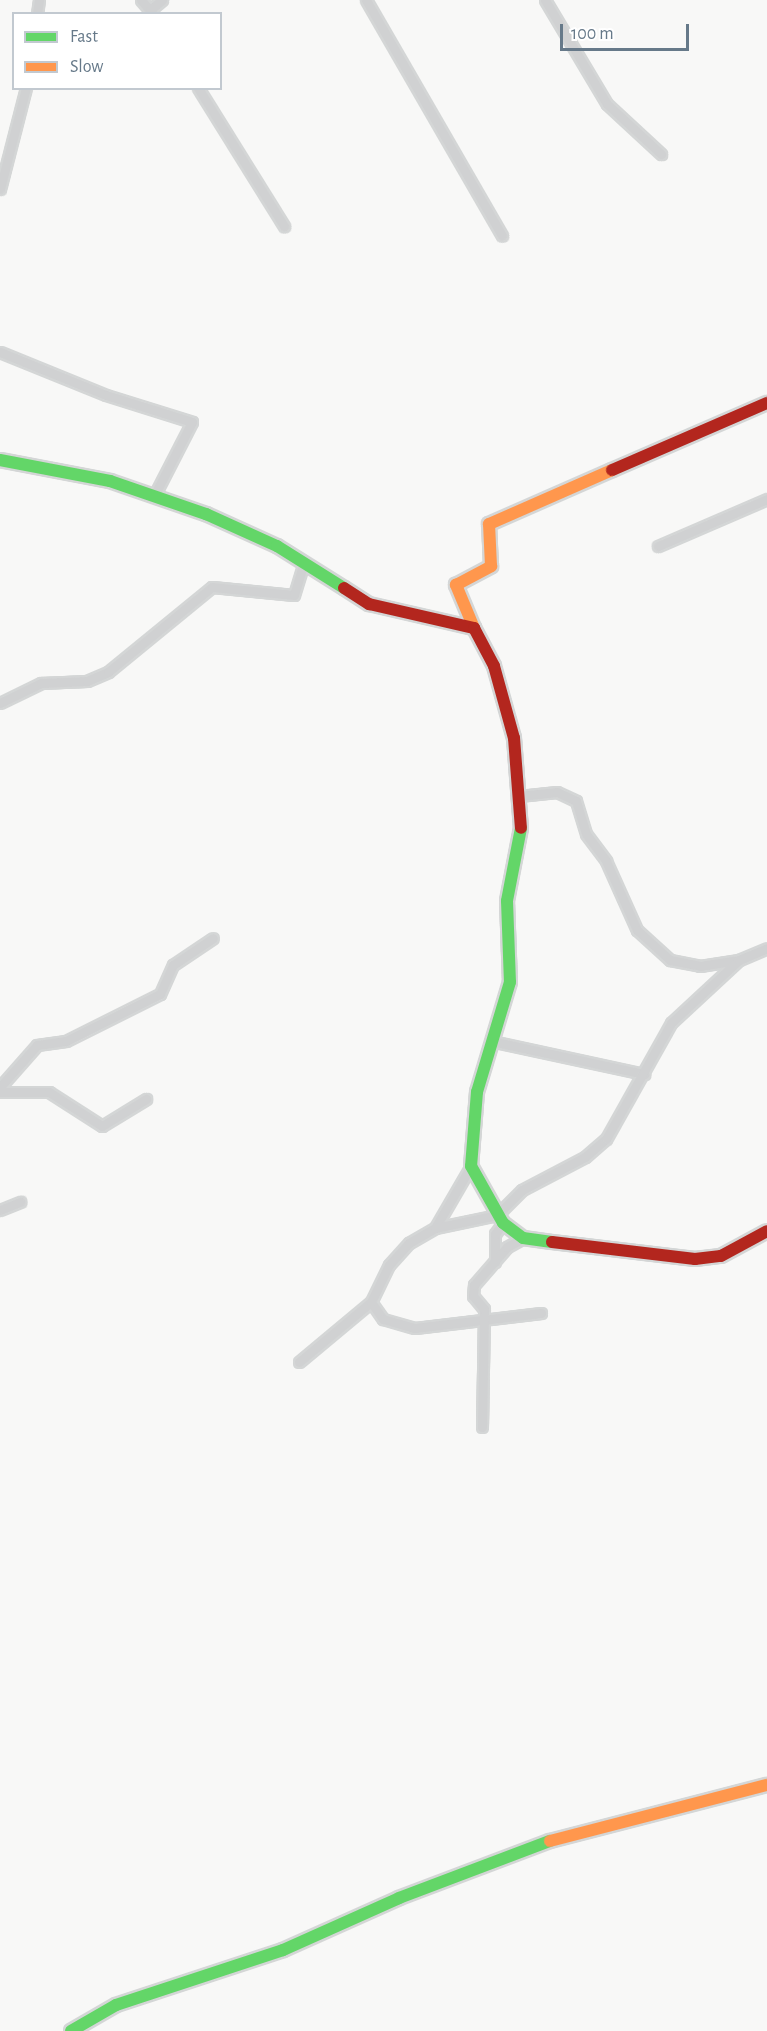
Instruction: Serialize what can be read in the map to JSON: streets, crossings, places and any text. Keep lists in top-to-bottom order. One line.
{"legend":["Fast","Slow"],"scale_bar":"100 m"}
